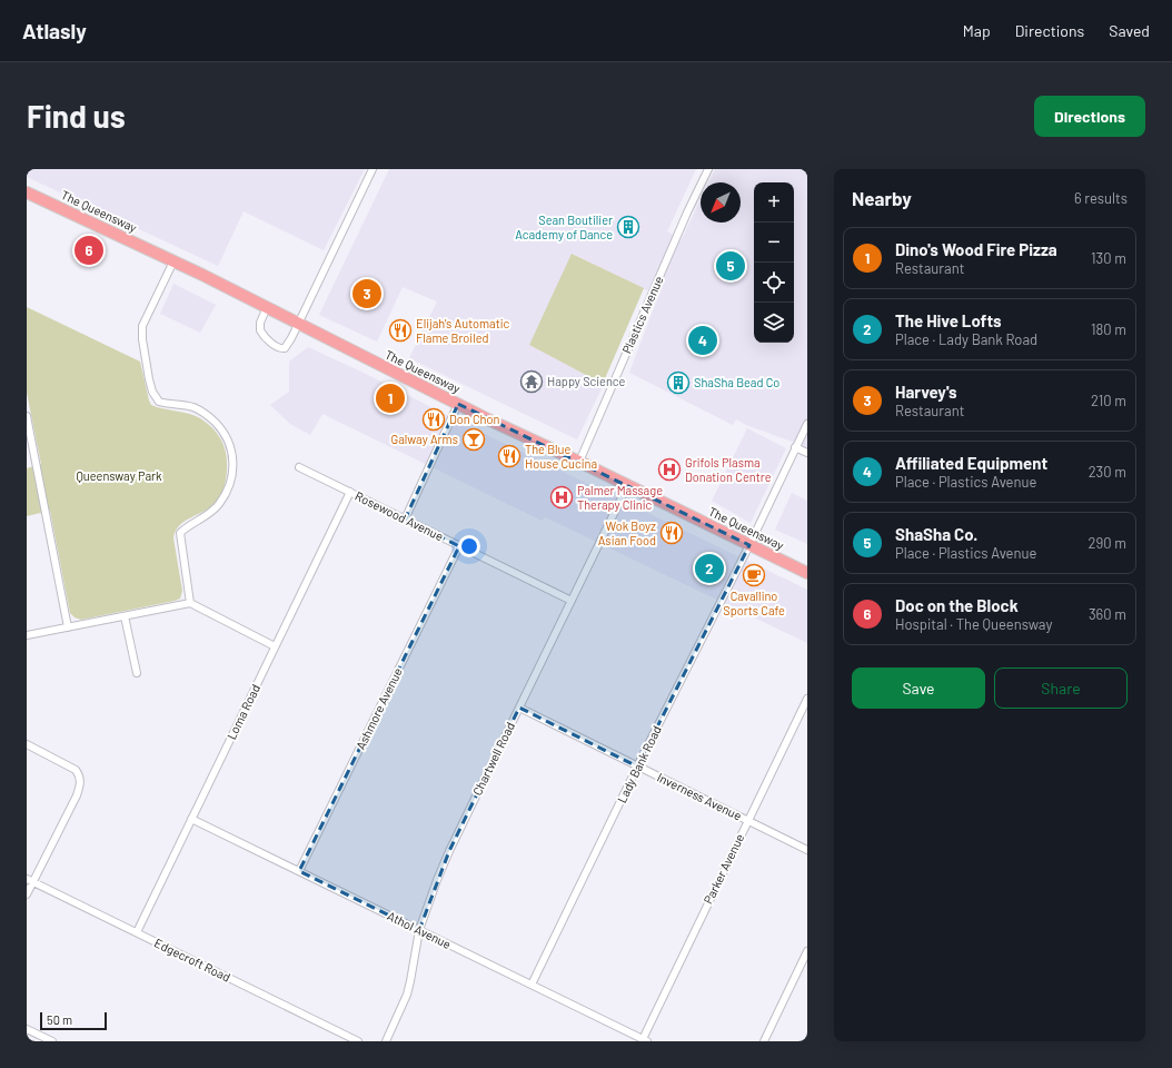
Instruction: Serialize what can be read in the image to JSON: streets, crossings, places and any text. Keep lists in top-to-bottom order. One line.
{"streets":{"main road":["The Queensway"],"street":["Plastics Avenue","Rosewood Avenue","Ashmore Avenue","Loma Road","Chartwell Road","Lady Bank Road","Inverness Avenue","Parker Avenue","Athol Avenue","Edgecroft Road"]},"crossings":[["The Queensway","Plastics Avenue"],["The Queensway","Chartwell Road"],["The Queensway","Lady Bank Road"],["Rosewood Avenue","Ashmore Avenue"],["Rosewood Avenue","Loma Road"],["Rosewood Avenue","Chartwell Road"],["Ashmore Avenue","Athol Avenue"],["Loma Road","Athol Avenue"],["Loma Road","Edgecroft Road"],["Chartwell Road","Inverness Avenue"],["Chartwell Road","Athol Avenue"],["Lady Bank Road","Inverness Avenue"],["Lady Bank Road","Athol Avenue"],["Inverness Avenue","Parker Avenue"],["Parker Avenue","Athol Avenue"]],"parks":["Queensway Park"],"places":{"building":["Sean Boutilier Academy of Dance","ShaSha Bead Co"],"restaurant":["Elijah's Automatic Flame Broiled","Don Chon","The Blue House Cucina","Wok Boyz Asian Food"],"temple":["Happy Science"],"bar":["Galway Arms"],"hospital":["Grifols Plasma Donation Centre","Palmer Massage Therapy Clinic"],"cafe":["Cavallino Sports Cafe"]},"scale_bar":"50 m","north":"bottom left","page":{"header":"Atlasly","nav":["Map","Directions","Saved"],"buttons":["Directions",["Save","Share"]],"title":"Find us","heading":["Nearby","6 results"],"map_buttons":["+","−"],"list":[{"mark":"1","name":"Dino's Wood Fire Pizza","note":"Restaurant","value":"130 m"},{"mark":"2","name":"The Hive Lofts","note":"Place · Lady Bank Road","value":"180 m"},{"mark":"3","name":"Harvey's","note":"Restaurant","value":"210 m"},{"mark":"4","name":"Affiliated Equipment","note":"Place · Plastics Avenue","value":"230 m"},{"mark":"5","name":"ShaSha Co.","note":"Place · Plastics Avenue","value":"290 m"},{"mark":"6","name":"Doc on the Block","note":"Hospital · The Queensway","value":"360 m"}],"pins":["6","5","3","4","1","2"],"scale":"50 m"}}
